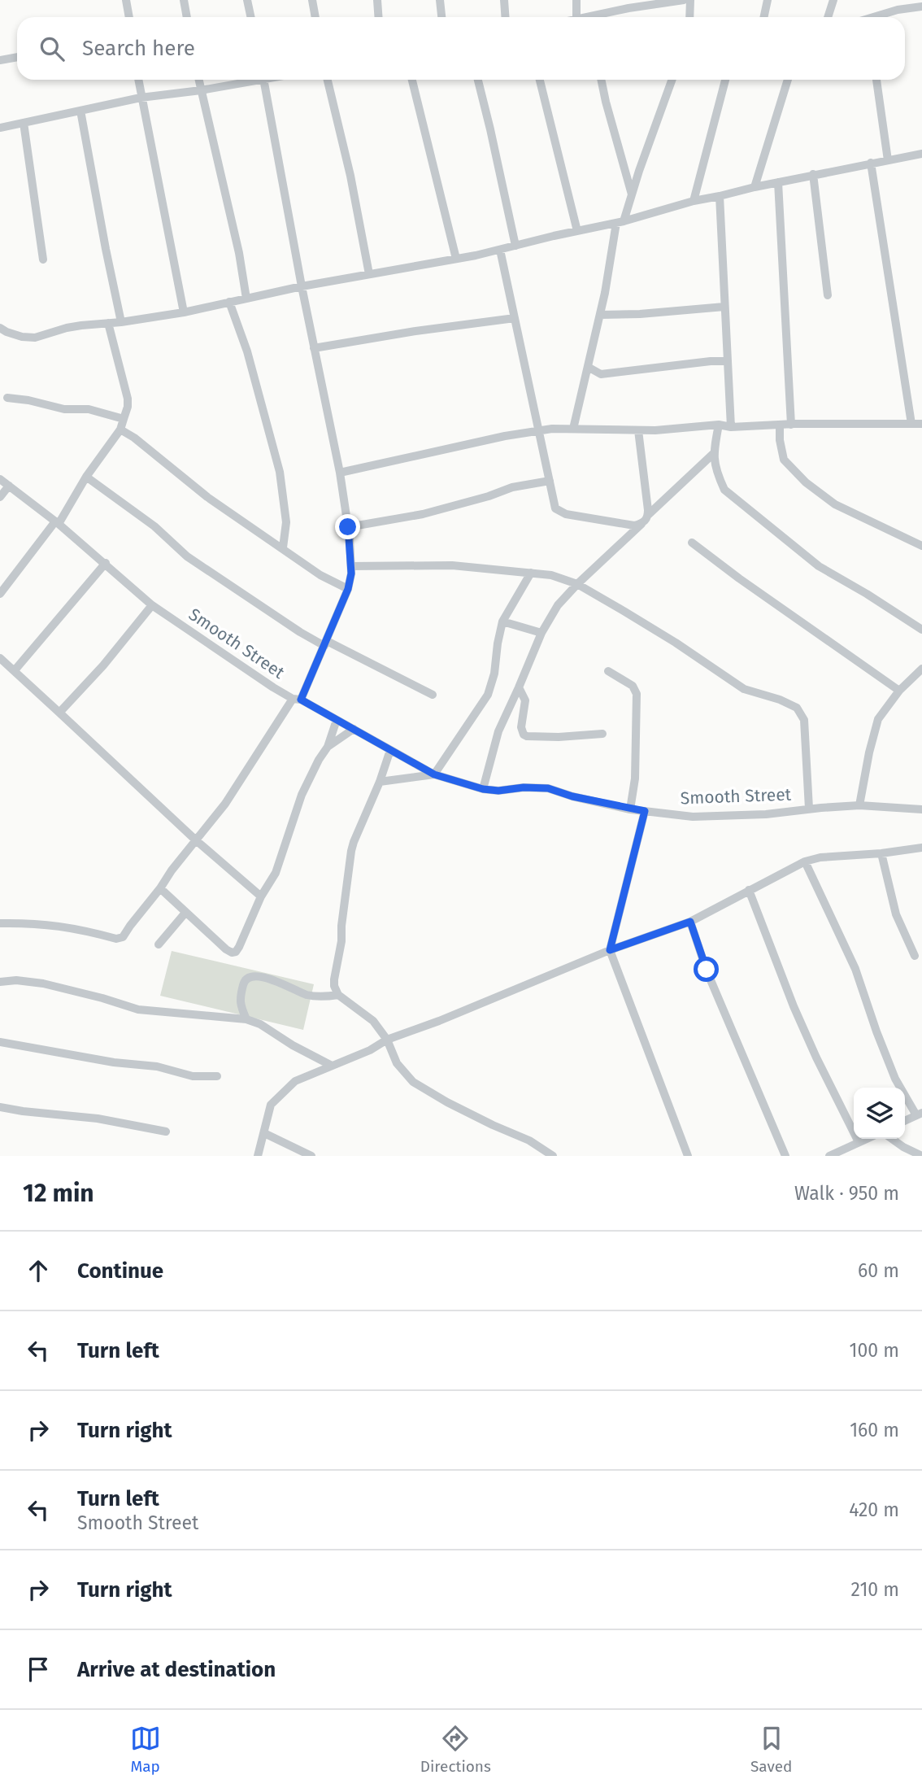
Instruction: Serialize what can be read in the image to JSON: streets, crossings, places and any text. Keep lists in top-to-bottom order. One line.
{"streets":{"street":["Smooth Street"]},"page":{"search":"Search here","heading":["12 min","Walk · 950 m"],"list":[["Continue","60 m"],["Turn left","100 m"],["Turn right","160 m"],["Turn left","Smooth Street","420 m"],["Turn right","210 m"],"Arrive at destination"],"nav":["Map","Directions","Saved"]}}
